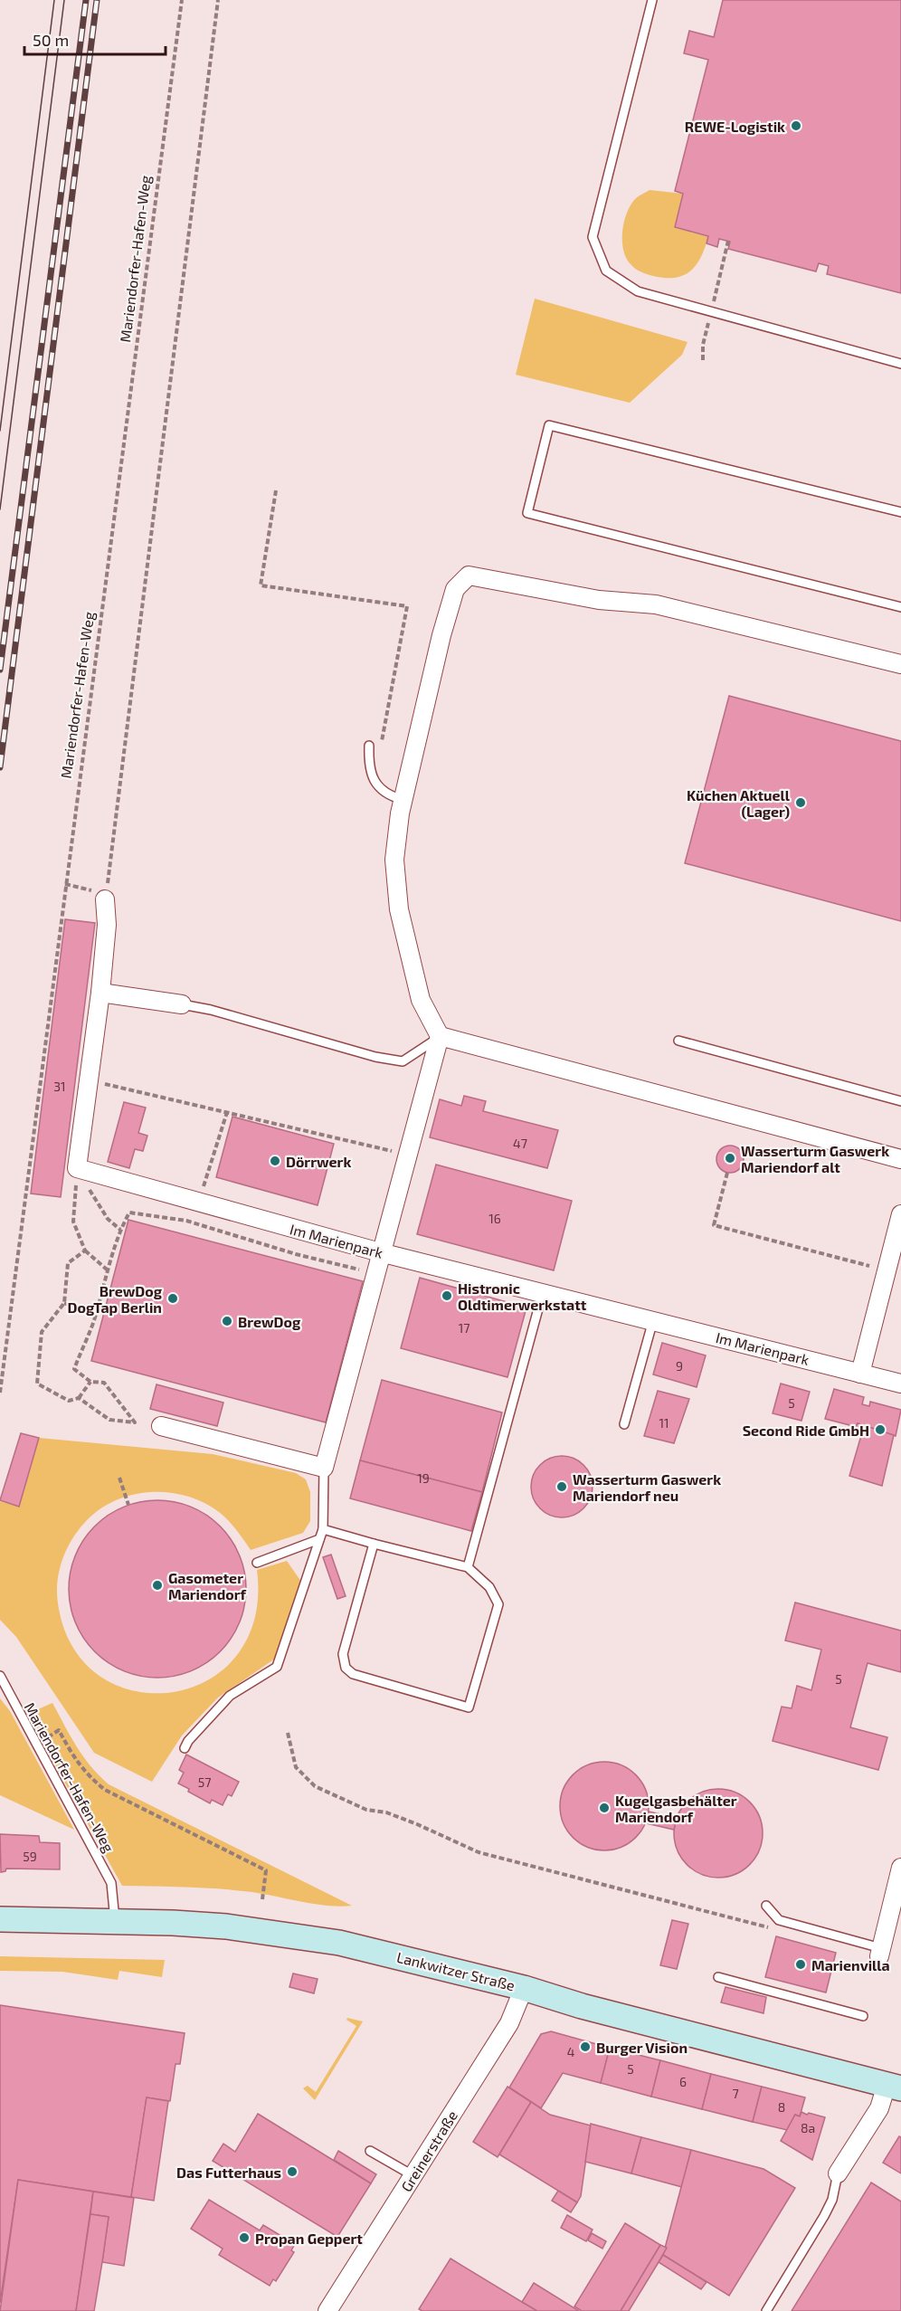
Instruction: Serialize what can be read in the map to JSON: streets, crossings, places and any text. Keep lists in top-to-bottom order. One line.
{"streets":{"main road":["Lankwitzer Straße"],"street":["Im Marienpark","Greinerstraße"],"lane":["Mariendorfer-Hafen-Weg"]},"crossings":[["Mariendorfer-Hafen-Weg","Lankwitzer Straße"],["Lankwitzer Straße","Greinerstraße"]],"places":["REWE-Logistik","Küchen Aktuell (Lager)","Wasserturm Gaswerk Mariendorf alt","Dörrwerk","Histronic Oldtimerwerkstatt","BrewDog DogTap Berlin","BrewDog","Second Ride GmbH","Wasserturm Gaswerk Mariendorf neu","Gasometer Mariendorf","Kugelgasbehälter Mariendorf","Marienvilla","Burger Vision","Das Futterhaus","Propan Geppert"],"house_numbers":["31","47","16","17","9","5","11","19","5","57","59","4","5","6","7","8","8a"],"scale_bar":"50 m"}
